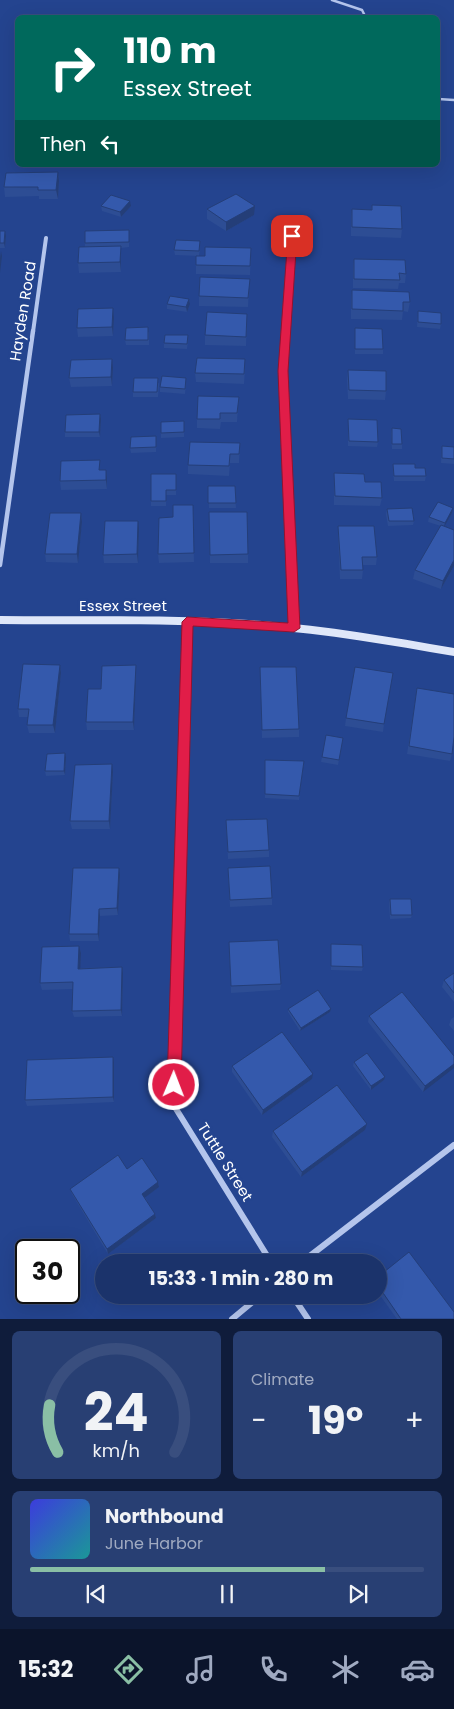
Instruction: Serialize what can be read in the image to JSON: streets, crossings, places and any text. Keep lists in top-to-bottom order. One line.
{"streets":{"main road":["Essex Street"],"street":["Hayden Road","Tuttle Street"]},"crossings":[["Essex Street","Tuttle Street"]],"page":{"turn":["110 m","Essex Street"],"then":"Then","limit":"30","trip":"15:33 · 1 min · 280 m","tile":"Climate","heat":["−","19°","+"],"song":["Northbound","June Harbor"],"tabs":"15:32","gauge":["24","km/h"]}}
